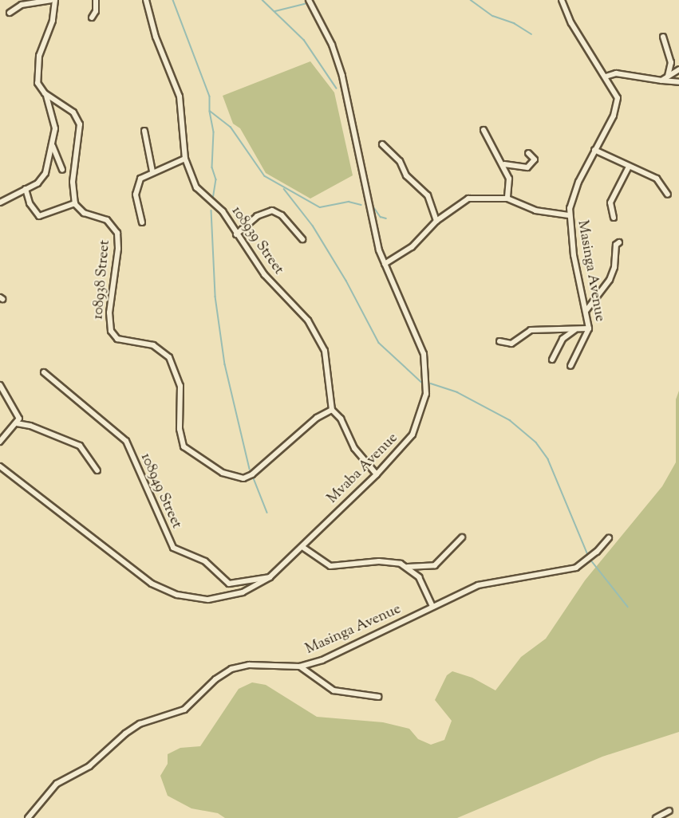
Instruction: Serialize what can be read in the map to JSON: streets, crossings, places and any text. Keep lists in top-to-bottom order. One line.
{"streets":{"street":["108939 Street","Masinga Avenue","108938 Street","Mvaba Avenue","108949 Street"]},"crossings":[["108939 Street","108938 Street"],["Mvaba Avenue","108949 Street"]]}
